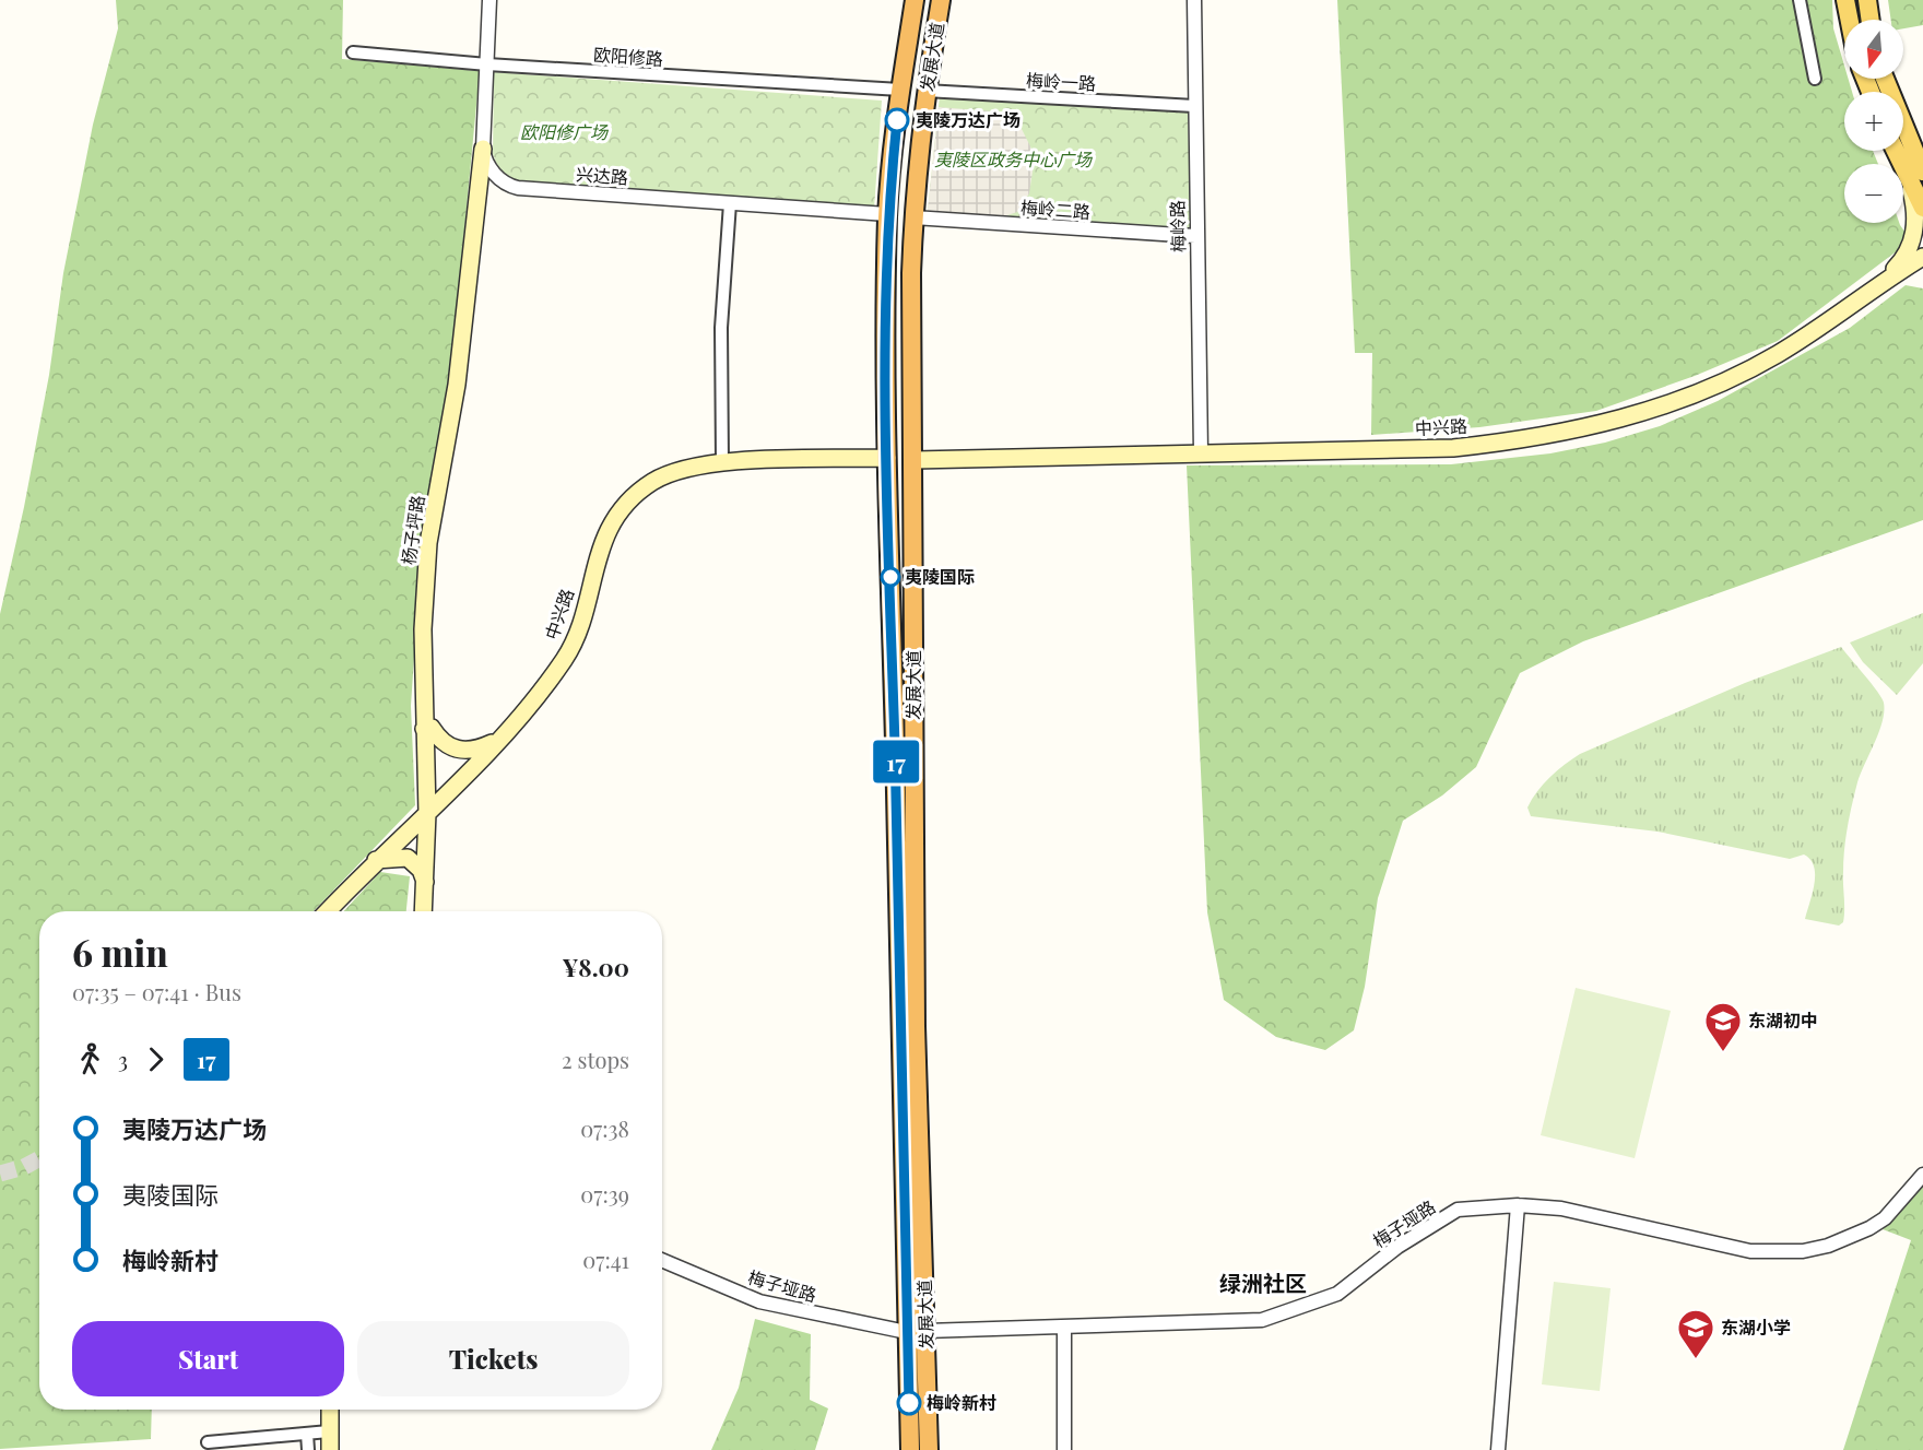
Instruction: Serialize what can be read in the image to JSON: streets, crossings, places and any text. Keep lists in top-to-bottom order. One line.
{"streets":{"highway":["发展大道"],"main road":["中兴路","杨子坪路"],"street":["欧阳修路","梅岭一路","兴达路","梅岭二路","梅岭路","梅子垭路"]},"crossings":[["欧阳修路","发展大道"],["发展大道","梅岭一路"],["发展大道","兴达路"],["发展大道","梅岭二路"],["发展大道","中兴路"],["发展大道","梅子垭路"],["梅岭一路","梅岭路"],["兴达路","杨子坪路"],["梅岭二路","梅岭路"],["梅岭路","中兴路"],["中兴路","杨子坪路"]],"districts":["绿洲社区"],"parks":["欧阳修广场","夷陵区政务中心广场"],"places":{"other":["夷陵万达广场","夷陵国际","梅岭新村"],"school or university":["东湖初中","东湖小学"]},"lines":["bus line 17"],"north":"bottom","page":{"on_map":"17","map_buttons":["+","−"],"heading":["6 min","07:35 – 07:41 · Bus","¥8.00"],"legs":["3","17","2 stops"],"list":[{"name":"夷陵万达广场","value":"07:38"},{"name":"夷陵国际","value":"07:39"},{"name":"梅岭新村","value":"07:41"}],"buttons":["Start","Tickets"]}}
